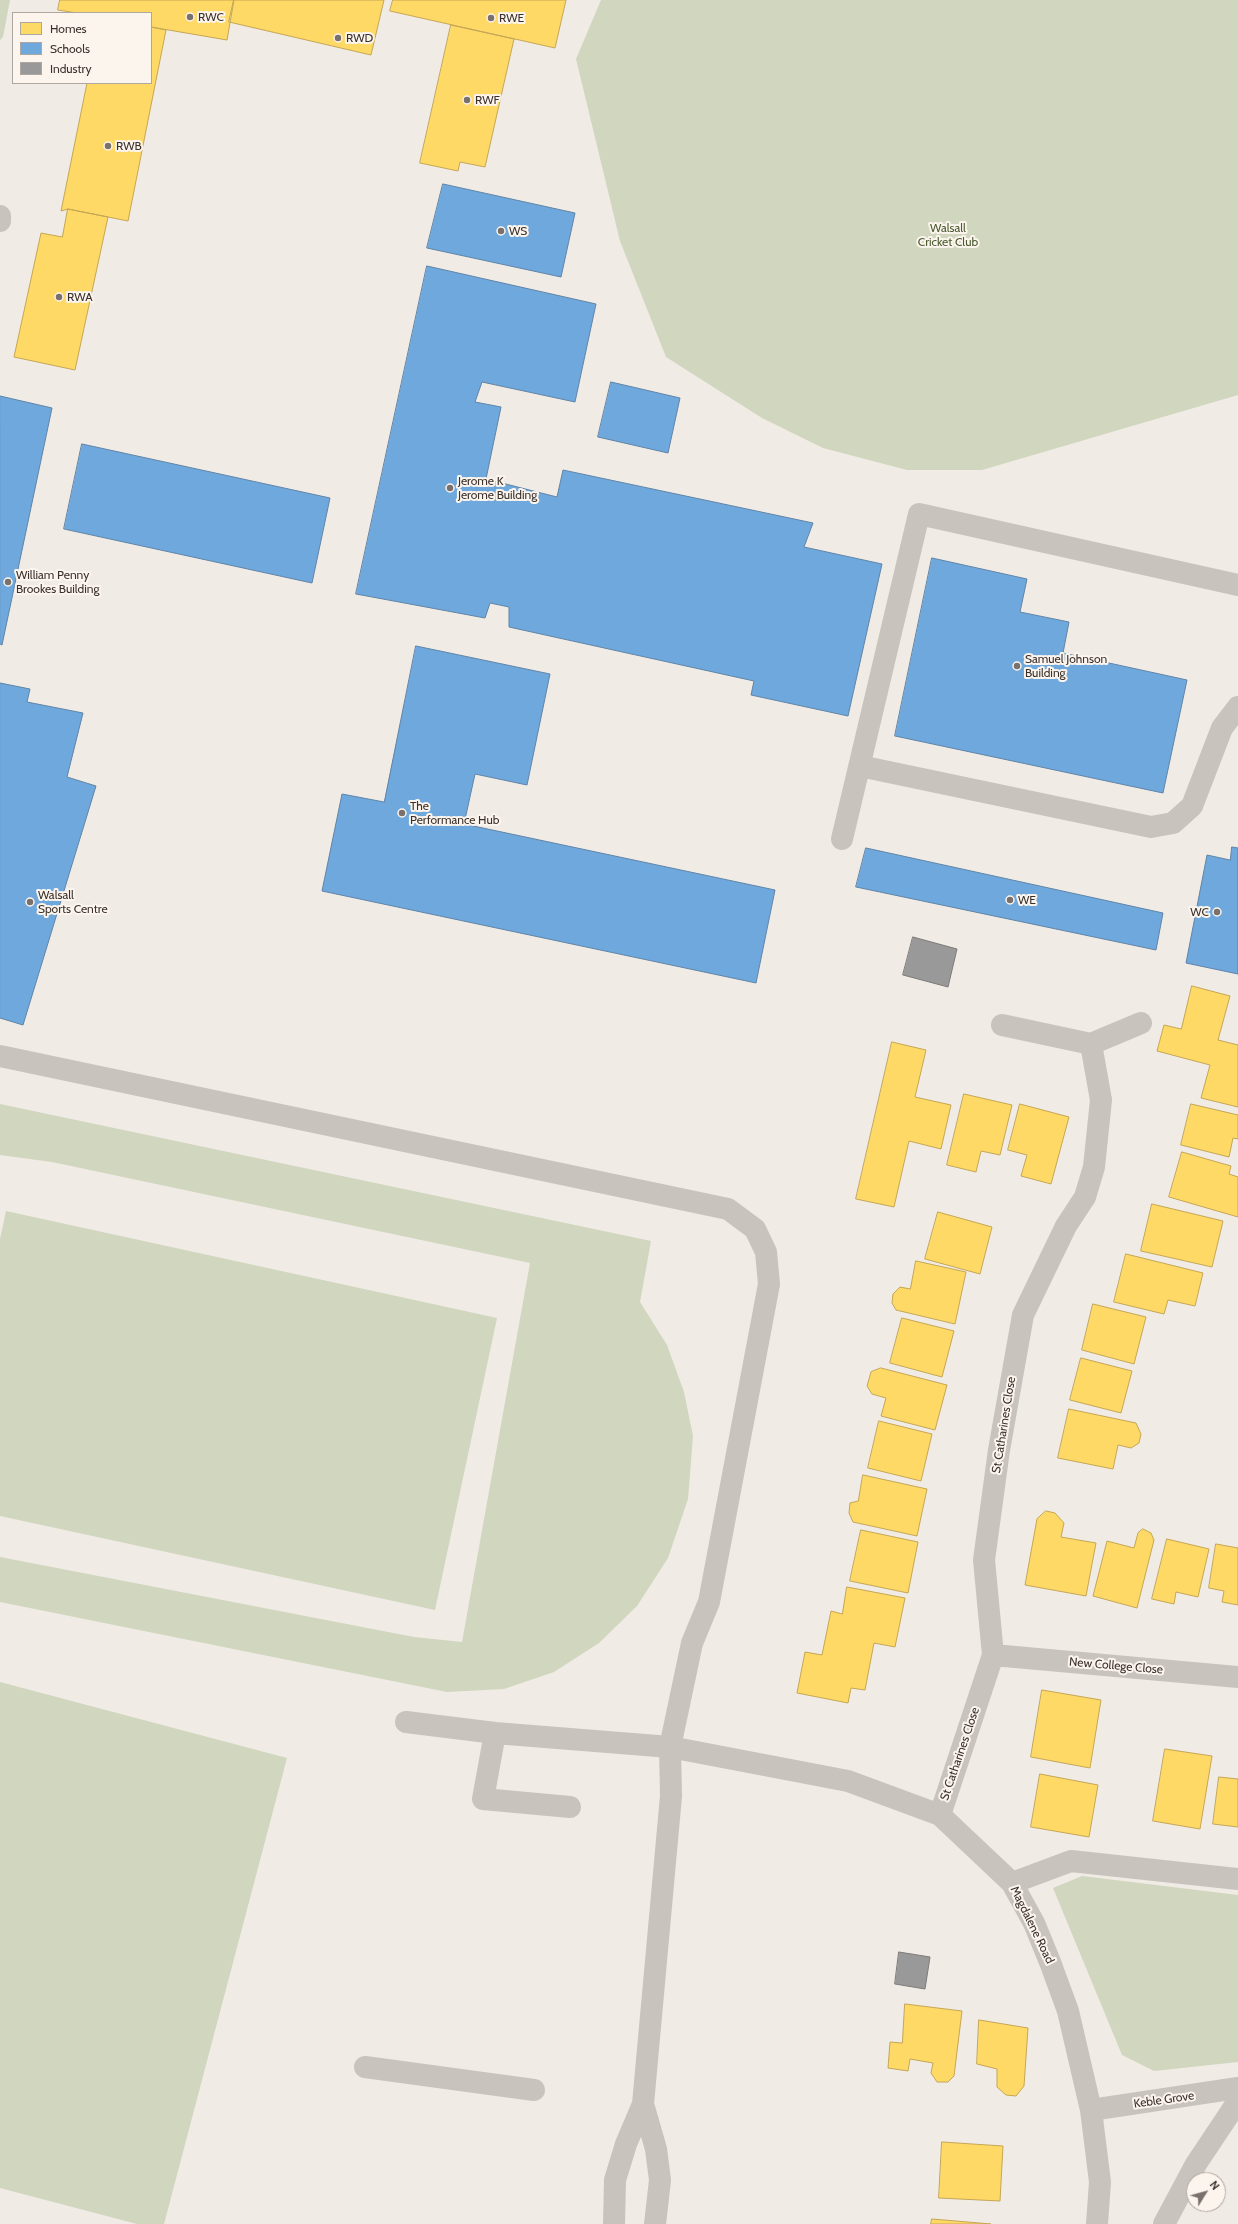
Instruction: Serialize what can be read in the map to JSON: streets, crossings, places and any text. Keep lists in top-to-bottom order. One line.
{"streets":{"street":["St Catharines Close","New College Close","Magdalene Road","Keble Grove"]},"crossings":[["St Catharines Close","New College Close"],["St Catharines Close","Magdalene Road"],["Magdalene Road","Keble Grove"]],"parks":["Walsall Cricket Club"],"places":["RWC","RWE","RWD","RWF","RWB","WS","RWA","Jerome K Jerome Building","William Penny Brookes Building","Samuel Johnson Building","The Performance Hub","WE","Walsall Sports Centre","WC"],"legend":["Homes","Schools","Industry"],"north":"top right"}
